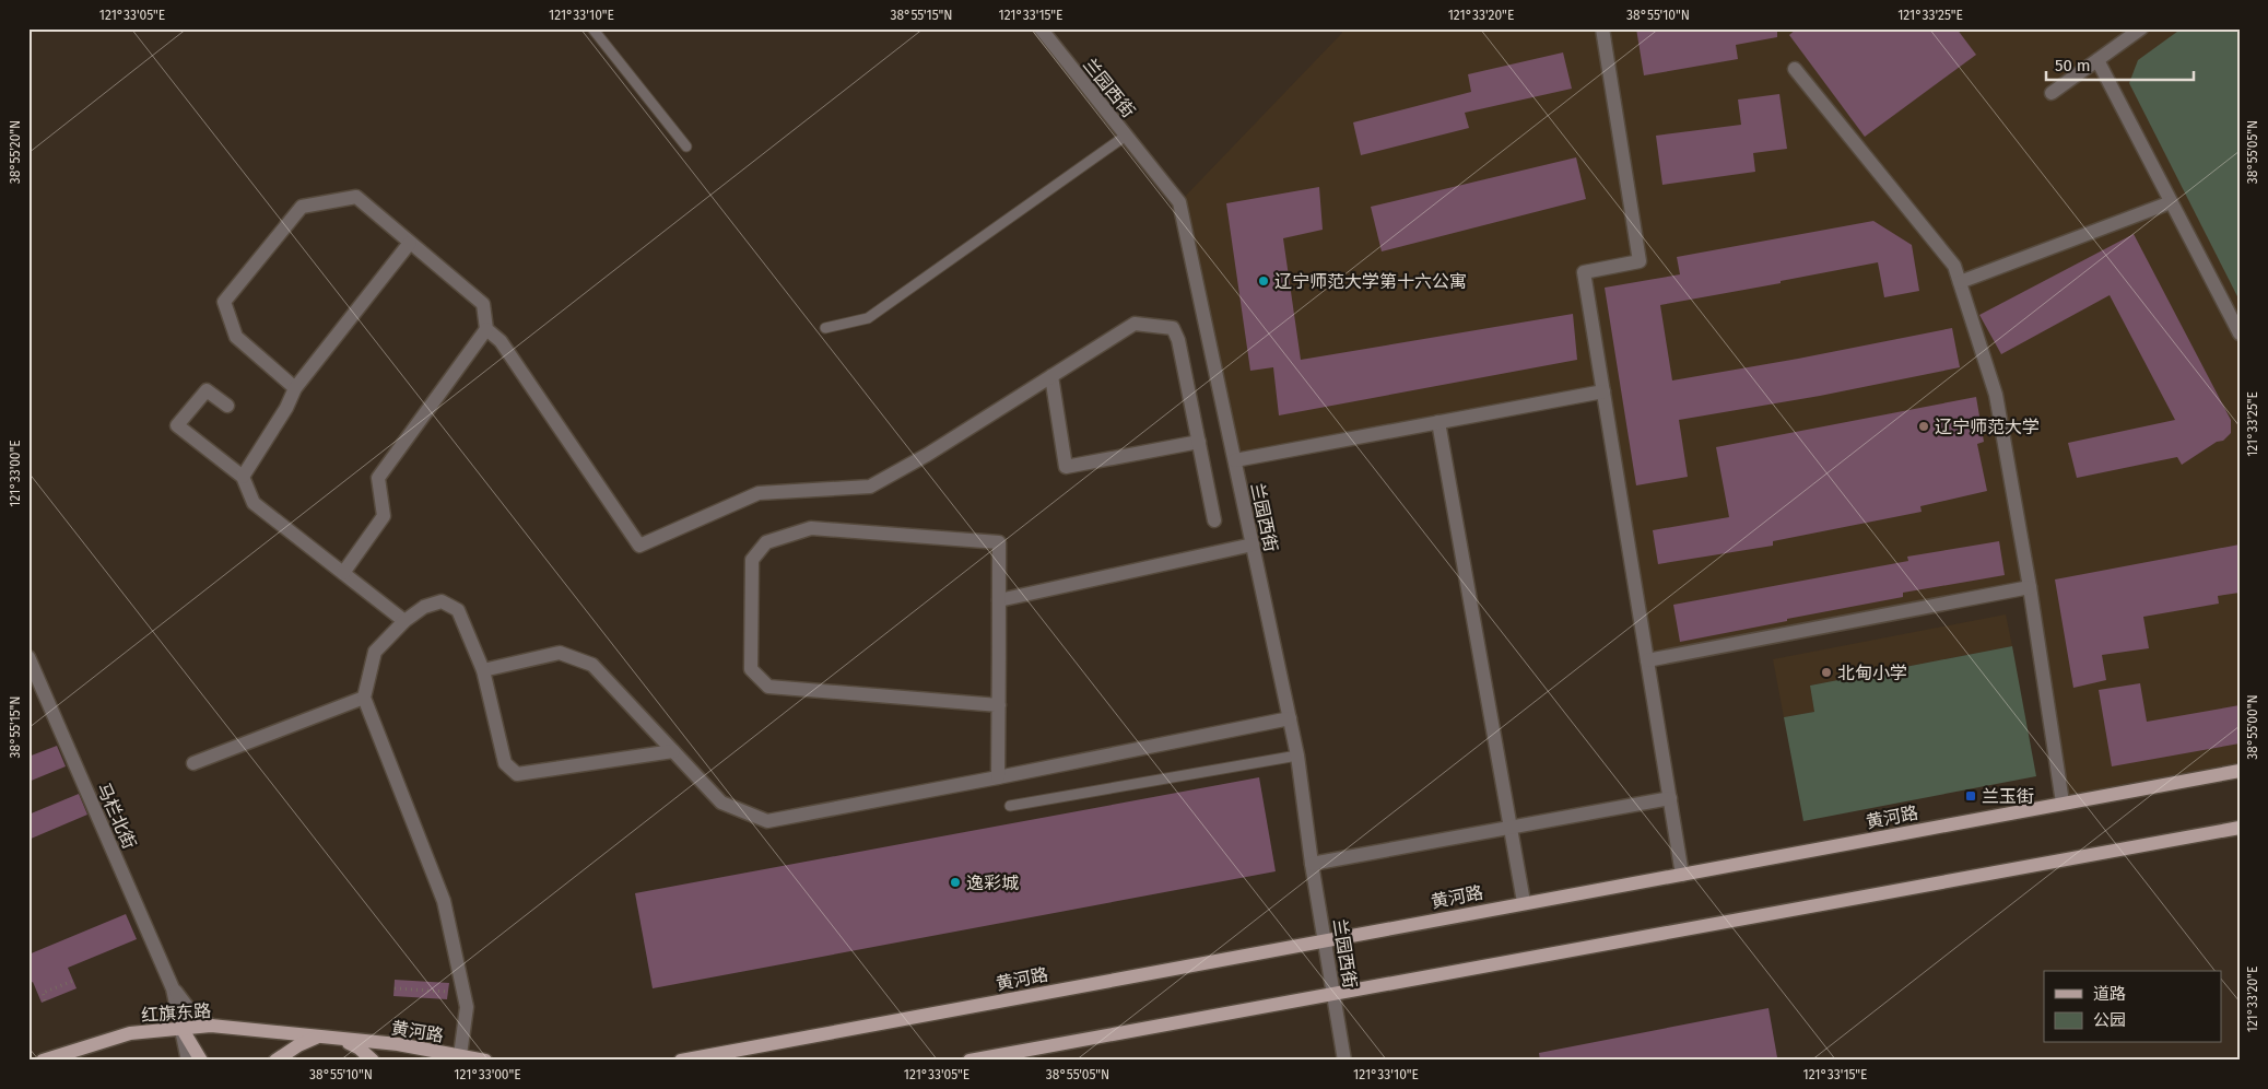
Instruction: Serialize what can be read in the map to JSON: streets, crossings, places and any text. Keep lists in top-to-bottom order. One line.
{"streets":{"main road":["黄河路","红旗东路"],"street":["兰园西街","马栏北街"]},"crossings":[["兰园西街","黄河路"],["黄河路","红旗东路"]],"places":{"other":["辽宁师范大学第十六公寓","辽宁师范大学","北甸小学","逸彩城"],"transit":["兰玉街"]},"legend":["道路","公园"],"scale_bar":"50 m","coordinates":["121°33'05\"E","121°33'10\"E","38°55'15\"N","121°33'15\"E","121°33'20\"E","38°55'10\"N","121°33'25\"E","38°55'20\"N","38°55'05\"N","121°33'00\"E","38°55'00\"N"]}
